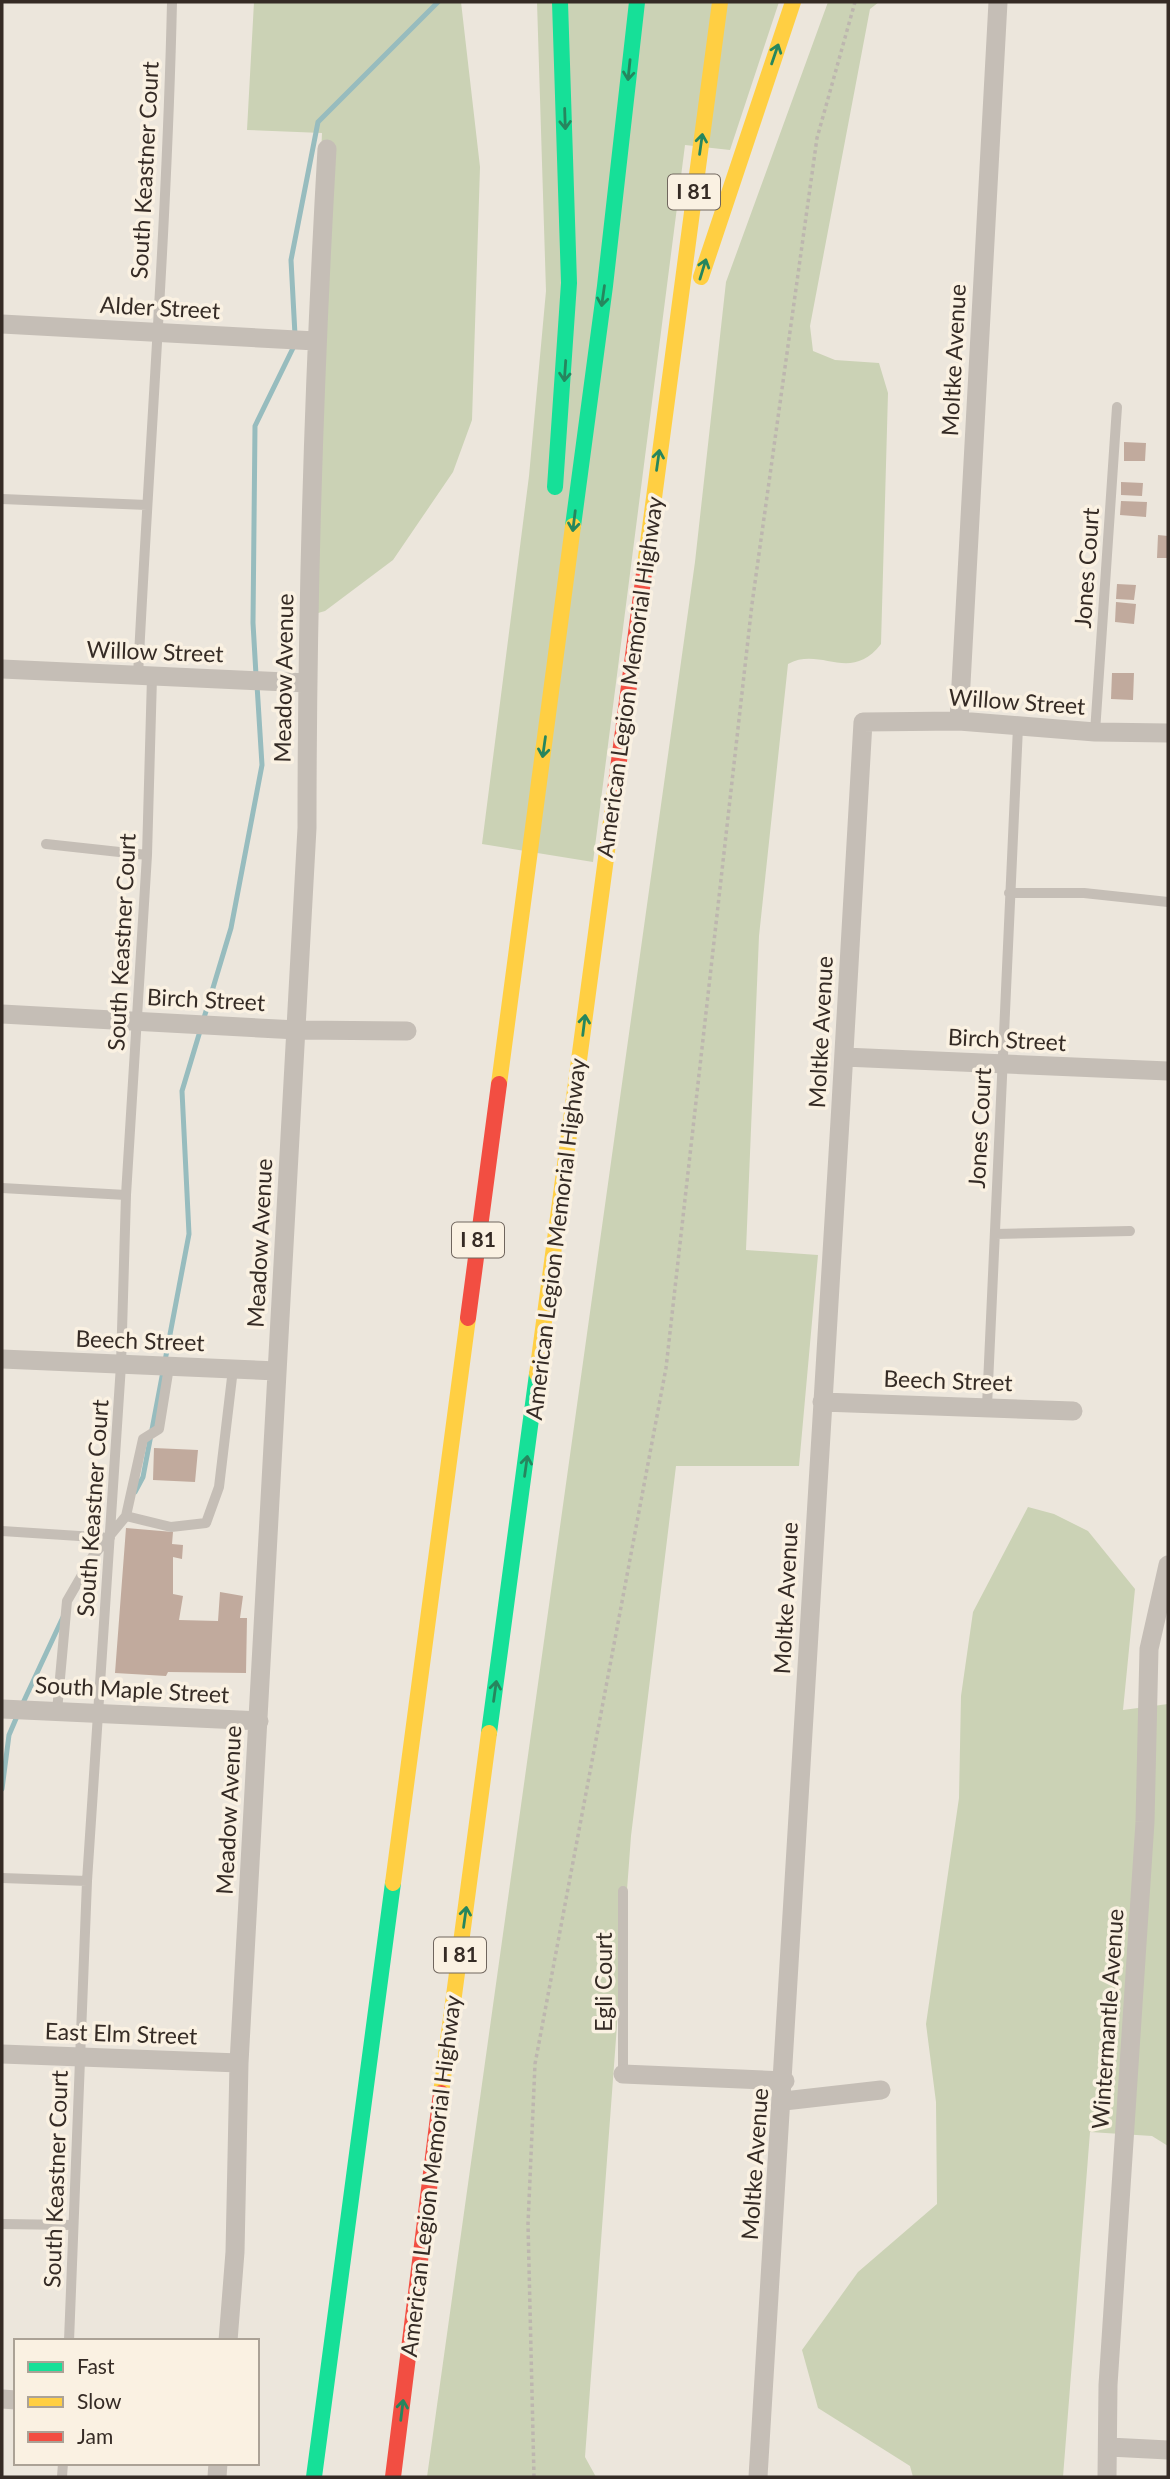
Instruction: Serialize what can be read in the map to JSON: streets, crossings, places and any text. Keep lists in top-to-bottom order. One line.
{"streets":{"highway":["I 81","American Legion Memorial Highway"],"street":["Alder Street","Moltke Avenue","Willow Street","Meadow Avenue","Birch Street","Beech Street","South Maple Street","Wintermantle Avenue","East Elm Street"],"lane":["South Keastner Court","Jones Court","Egli Court"]},"crossings":[["South Keastner Court","Alder Street"],["South Keastner Court","Willow Street"],["South Keastner Court","Birch Street"],["South Keastner Court","Beech Street"],["South Keastner Court","South Maple Street"],["South Keastner Court","East Elm Street"],["Alder Street","Meadow Avenue"],["Moltke Avenue","Willow Street"],["Moltke Avenue","Birch Street"],["Moltke Avenue","Beech Street"],["Jones Court","Willow Street"],["Jones Court","Birch Street"],["Jones Court","Beech Street"],["Willow Street","Meadow Avenue"],["Meadow Avenue","Birch Street"],["Meadow Avenue","Beech Street"],["Meadow Avenue","South Maple Street"],["Meadow Avenue","East Elm Street"]],"legend":["Fast","Slow","Jam"]}
